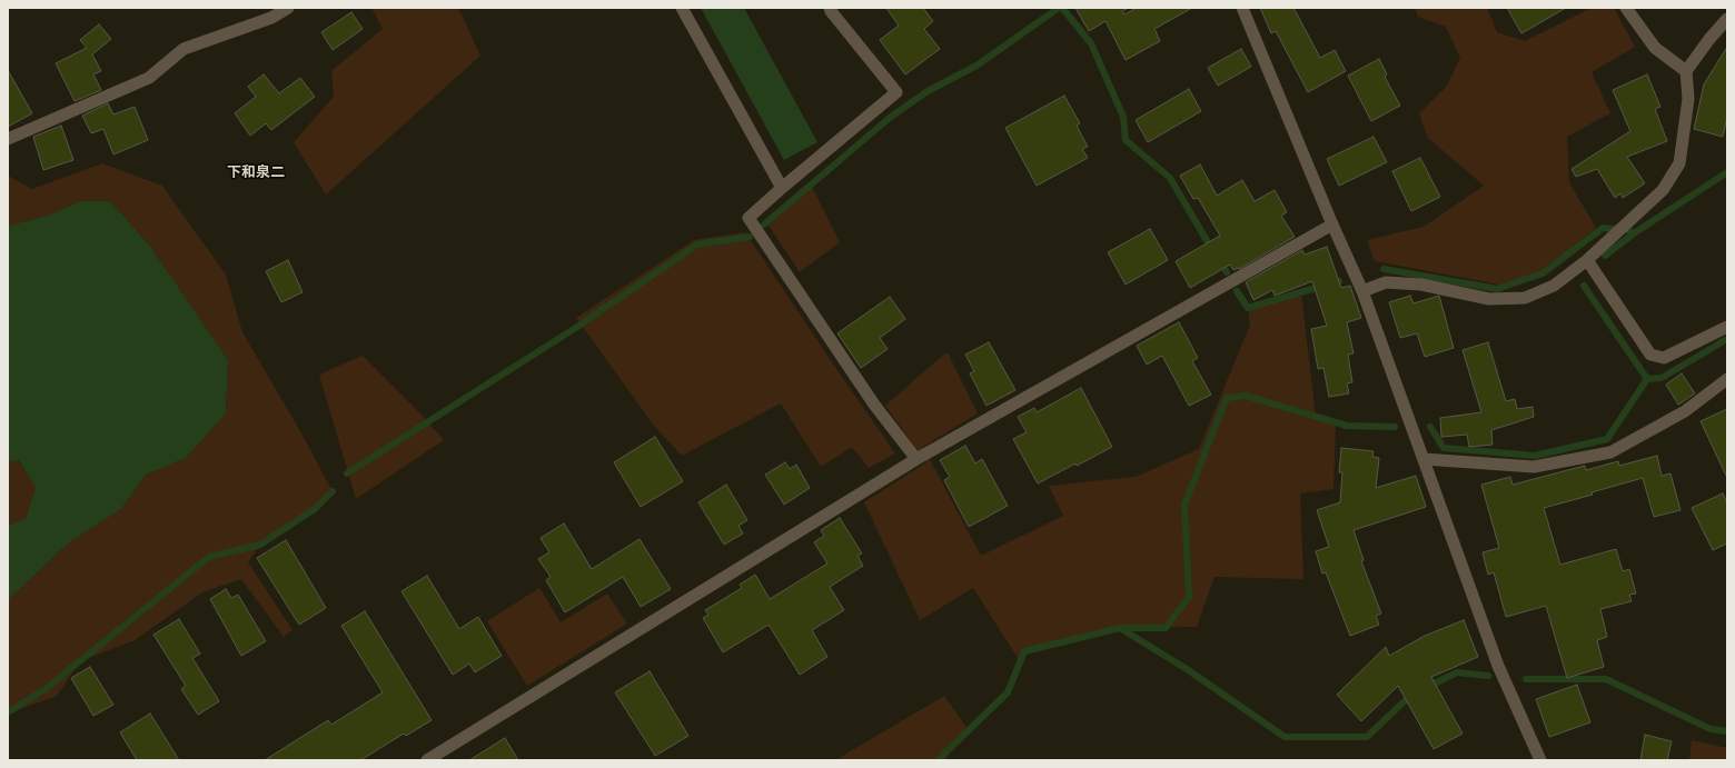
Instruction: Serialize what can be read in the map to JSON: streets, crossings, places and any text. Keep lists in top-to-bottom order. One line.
{"districts":["下和泉二"]}
